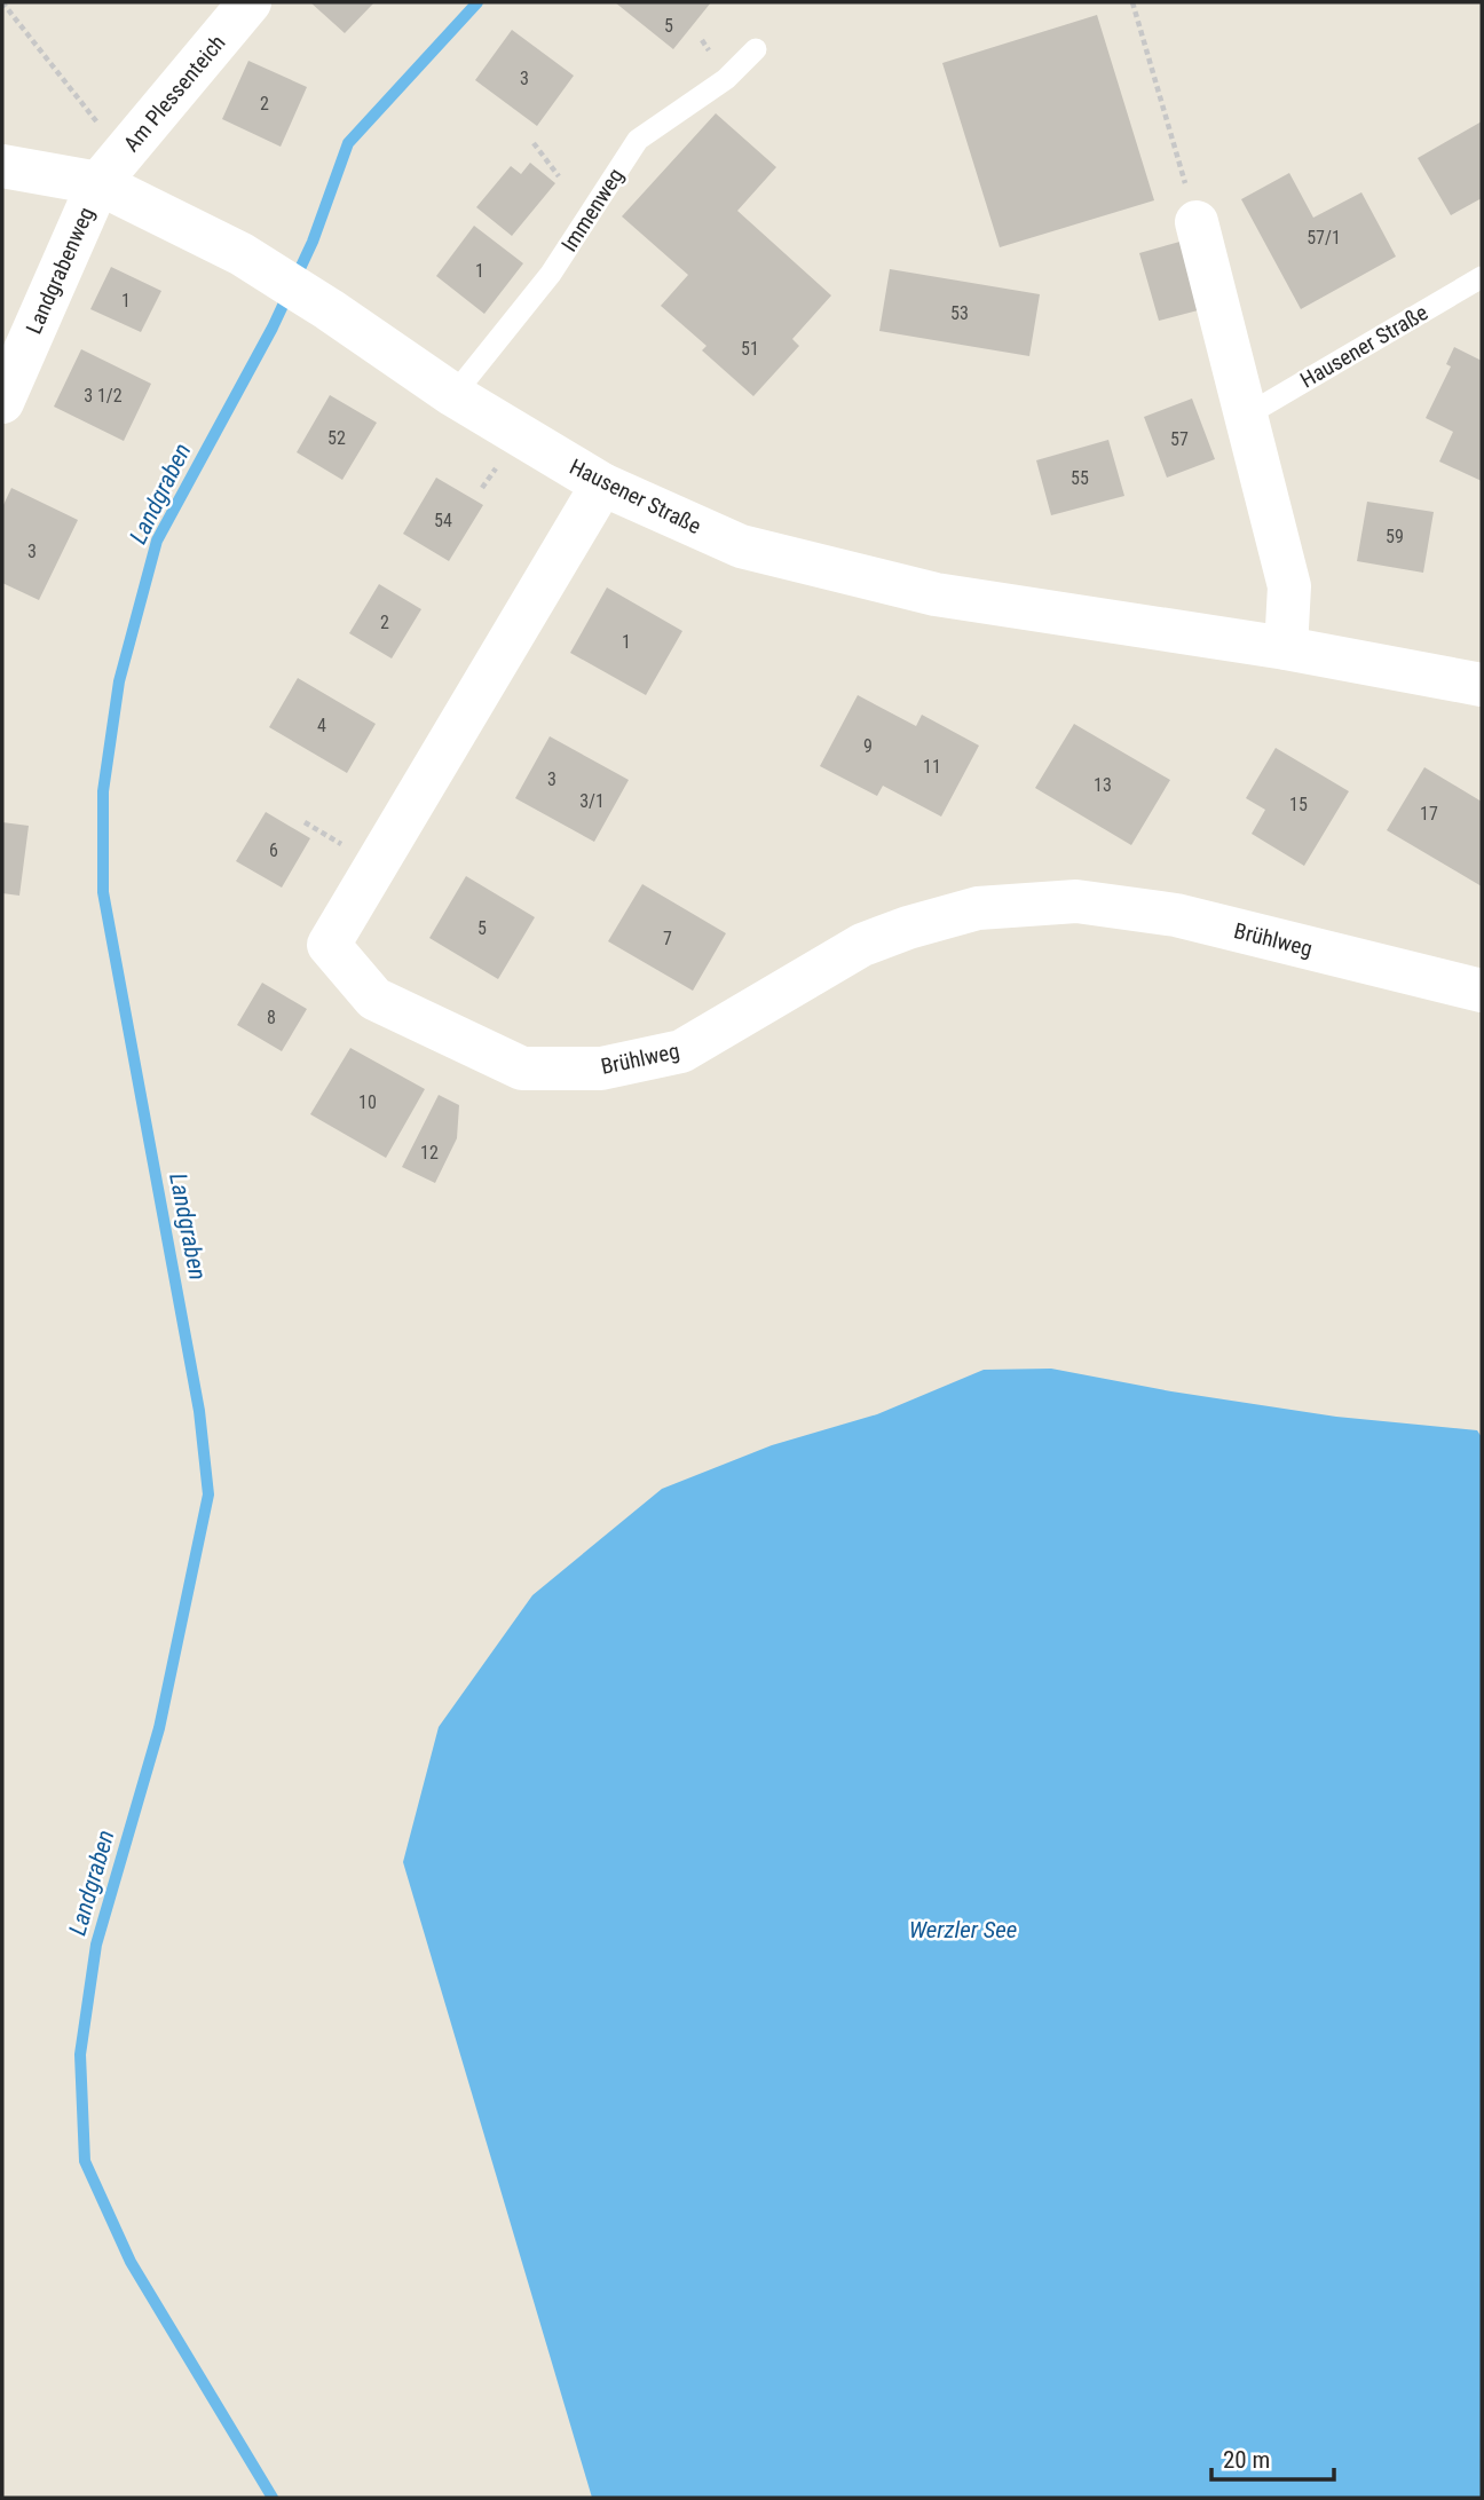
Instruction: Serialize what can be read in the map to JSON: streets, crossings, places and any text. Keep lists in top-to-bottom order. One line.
{"streets":{"street":["Am Plessenteich","Landgrabenweg","Hausener Straße","Brühlweg"],"lane":["Immenweg"]},"crossings":[["Am Plessenteich","Landgrabenweg"],["Am Plessenteich","Hausener Straße"],["Immenweg","Hausener Straße"],["Landgrabenweg","Hausener Straße"],["Hausener Straße","Brühlweg"]],"water":["Landgraben","Werzler See"],"house_numbers":["5","3","2","57/1","1","1","53","51","3 1/2","52","57","55","54","59","3","2","1","4","9","11","3","13","3/1","15","17","6","5","7","8","10","12"],"scale_bar":"20 m"}
